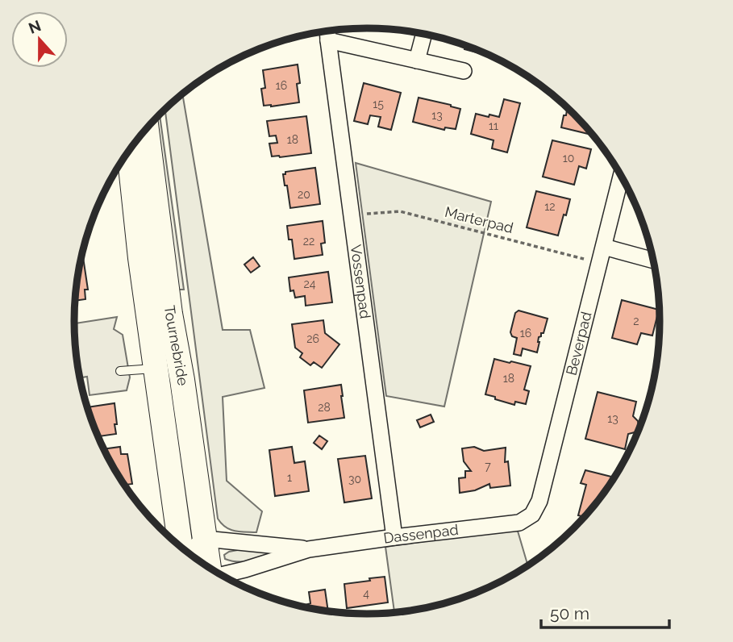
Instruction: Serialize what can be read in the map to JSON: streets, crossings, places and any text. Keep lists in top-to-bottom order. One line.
{"streets":{"main road":["Tournebride"],"street":["Vossenpad","Beverpad","Dassenpad"],"path":["Marterpad"]},"crossings":[["Marterpad","Vossenpad"],["Marterpad","Beverpad"],["Vossenpad","Dassenpad"],["Beverpad","Dassenpad"],["Tournebride","Dassenpad"]],"house_numbers":["16","15","13","11","18","10","20","12","22","24","2","16","26","18","28","13","7","1","30","4"],"scale_bar":"50 m","north":"top"}
